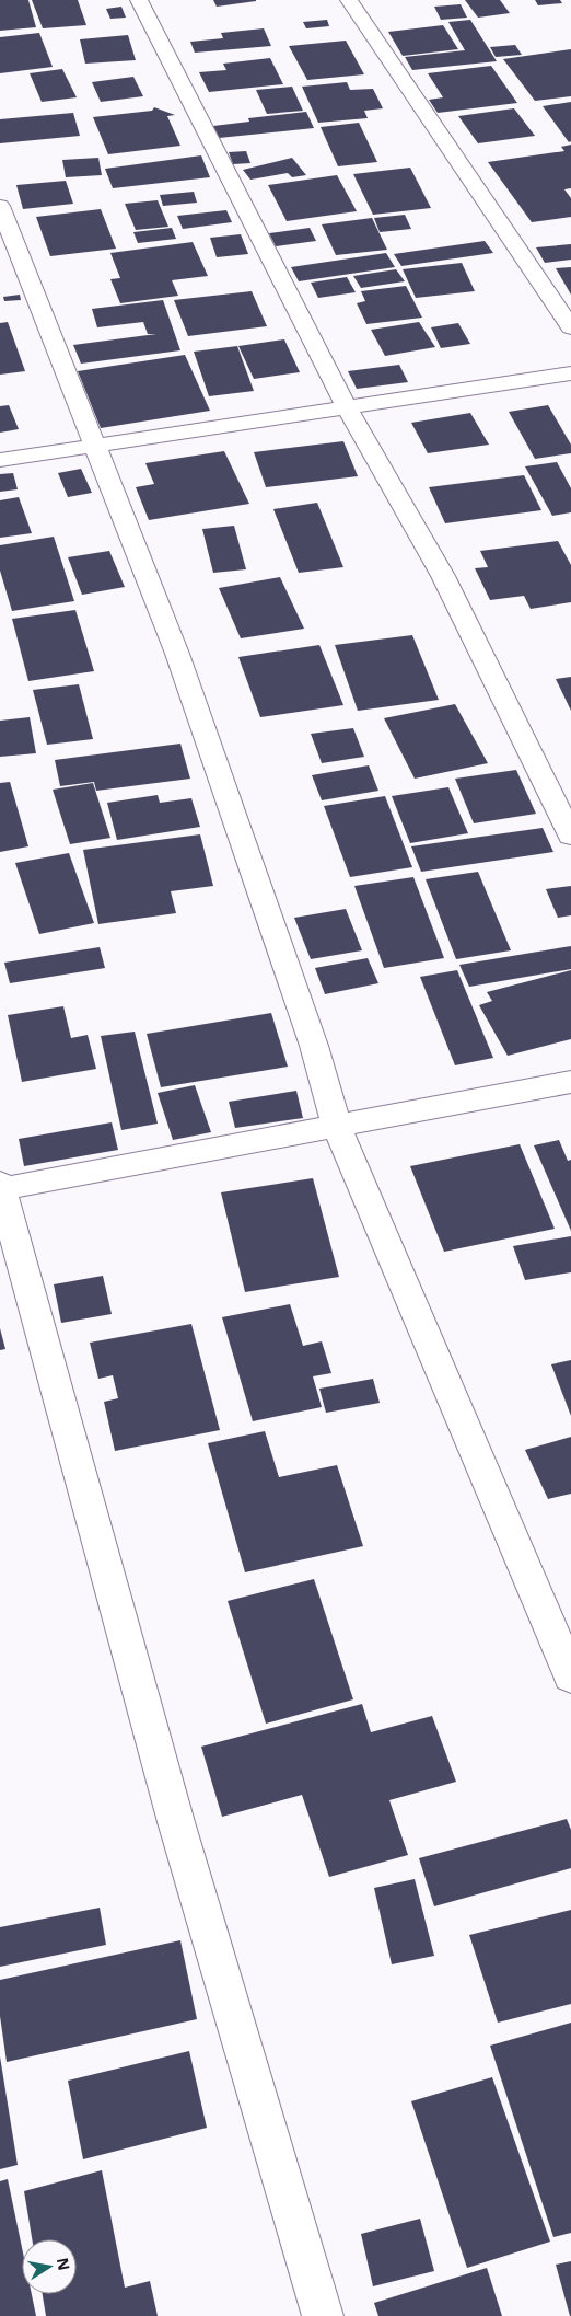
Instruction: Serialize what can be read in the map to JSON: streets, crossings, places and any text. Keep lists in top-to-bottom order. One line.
{"north":"right"}
